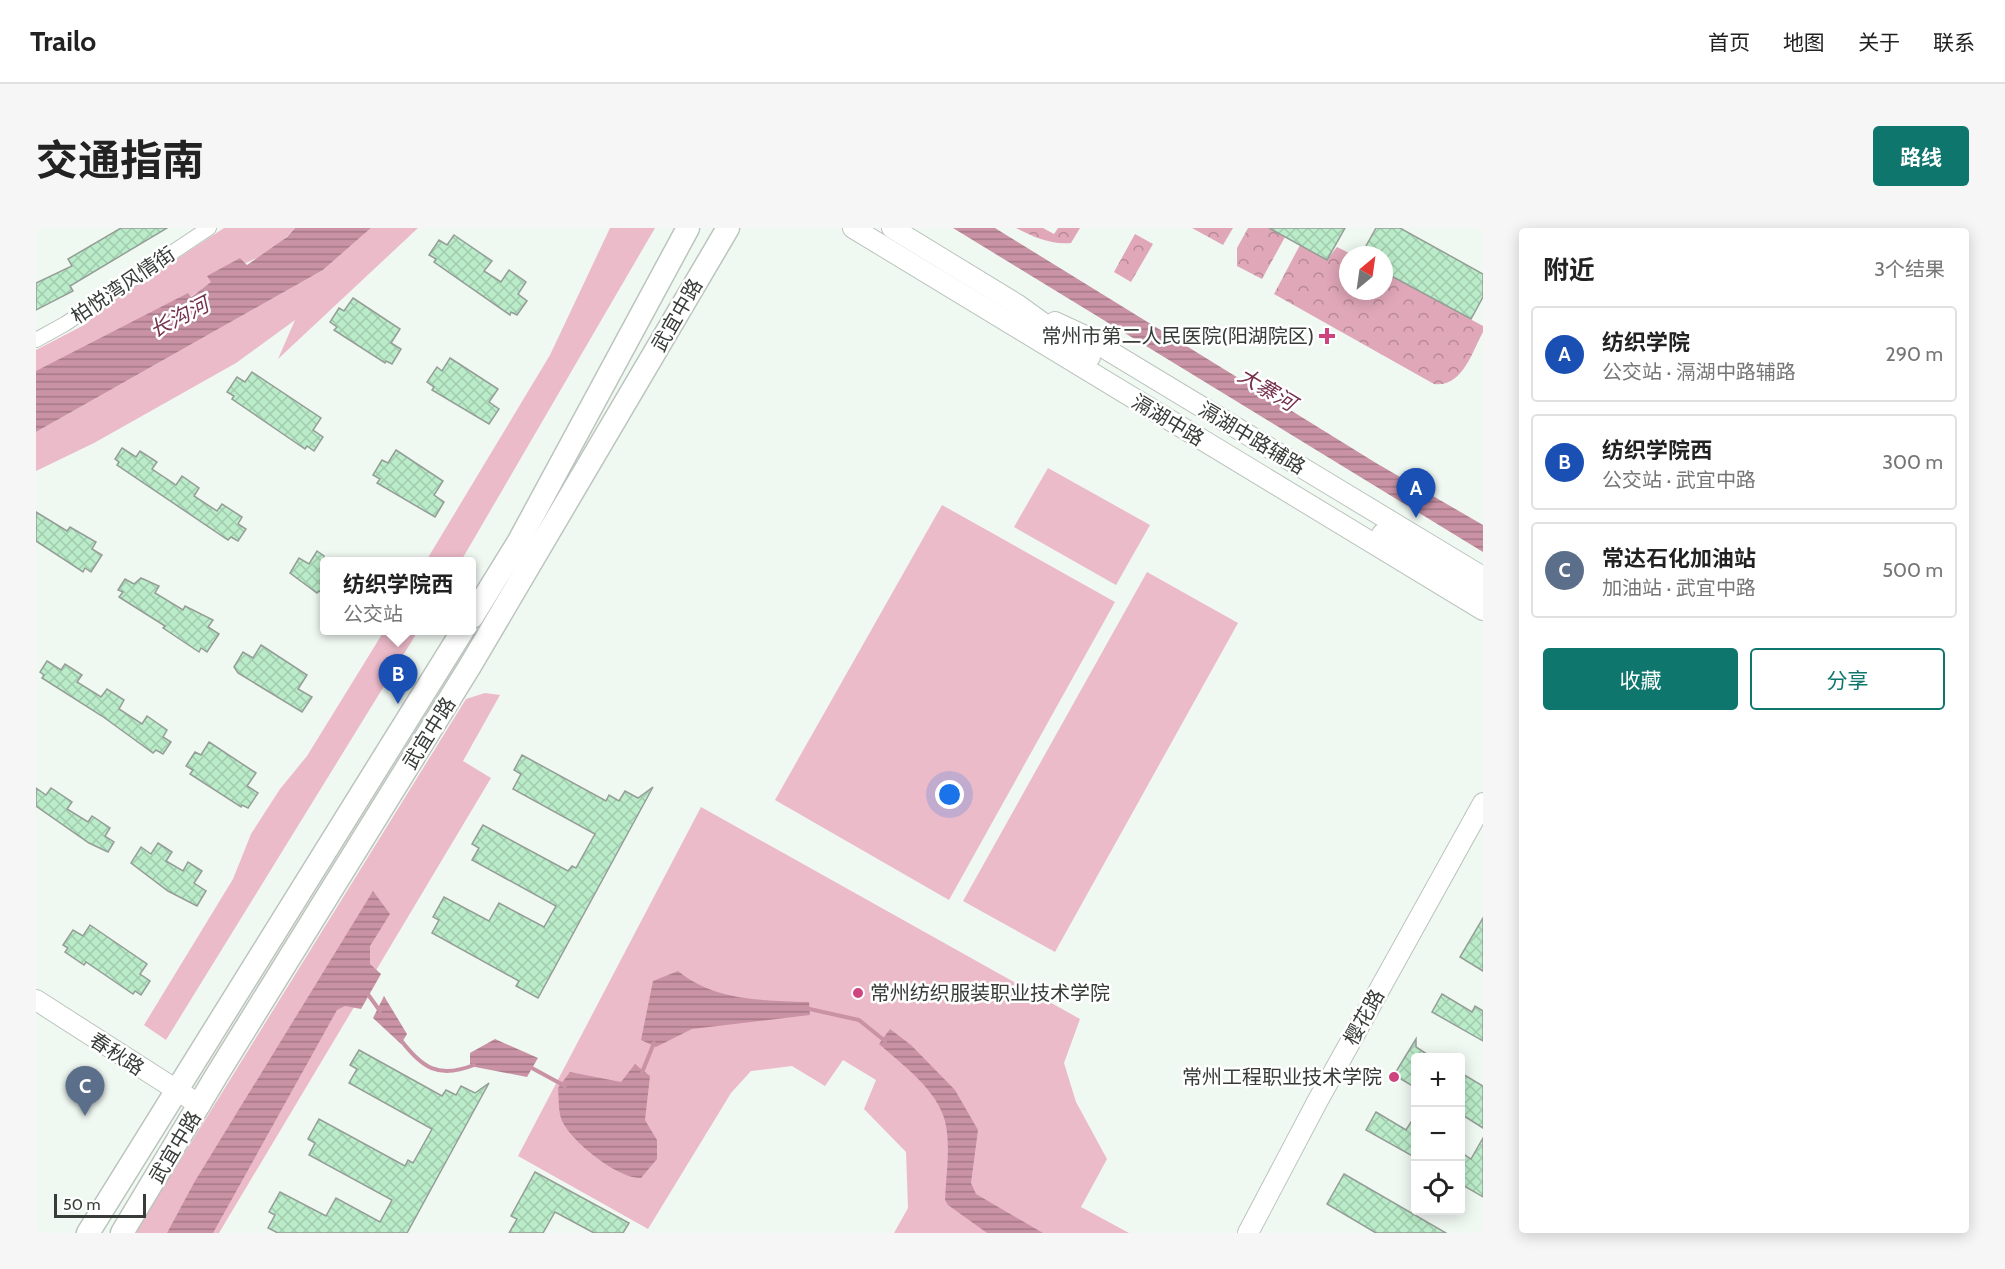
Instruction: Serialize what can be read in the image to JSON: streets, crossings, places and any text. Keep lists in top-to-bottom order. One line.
{"streets":{"main road":["武宜中路"],"street":["柏悦湾风情街","滆湖中路","滆湖中路辅路","樱花路","春秋路"]},"crossings":[["武宜中路","春秋路"],["滆湖中路","滆湖中路辅路"]],"water":["长沟河","大寨河"],"places":{"health":["常州市第二人民医院(阳湖院区)"],"other":["常州纺织服装职业技术学院","常州工程职业技术学院"]},"scale_bar":"50 m","north":"top right","page":{"header":"Trailo","nav":["首页","地图","关于","联系"],"title":"交通指南","buttons":["路线",["收藏","分享"]],"heading":["附近","3个结果"],"list":[{"mark":"A","name":"纺织学院","note":"公交站 · 滆湖中路辅路","value":"290 m"},{"mark":"B","name":"纺织学院西","note":"公交站 · 武宜中路","value":"300 m"},{"mark":"C","name":"常达石化加油站","note":"加油站 · 武宜中路","value":"500 m"}],"pins":["A","B","C"],"popup":["纺织学院西","公交站"],"map_buttons":["+","−"],"scale":"50 m"}}
